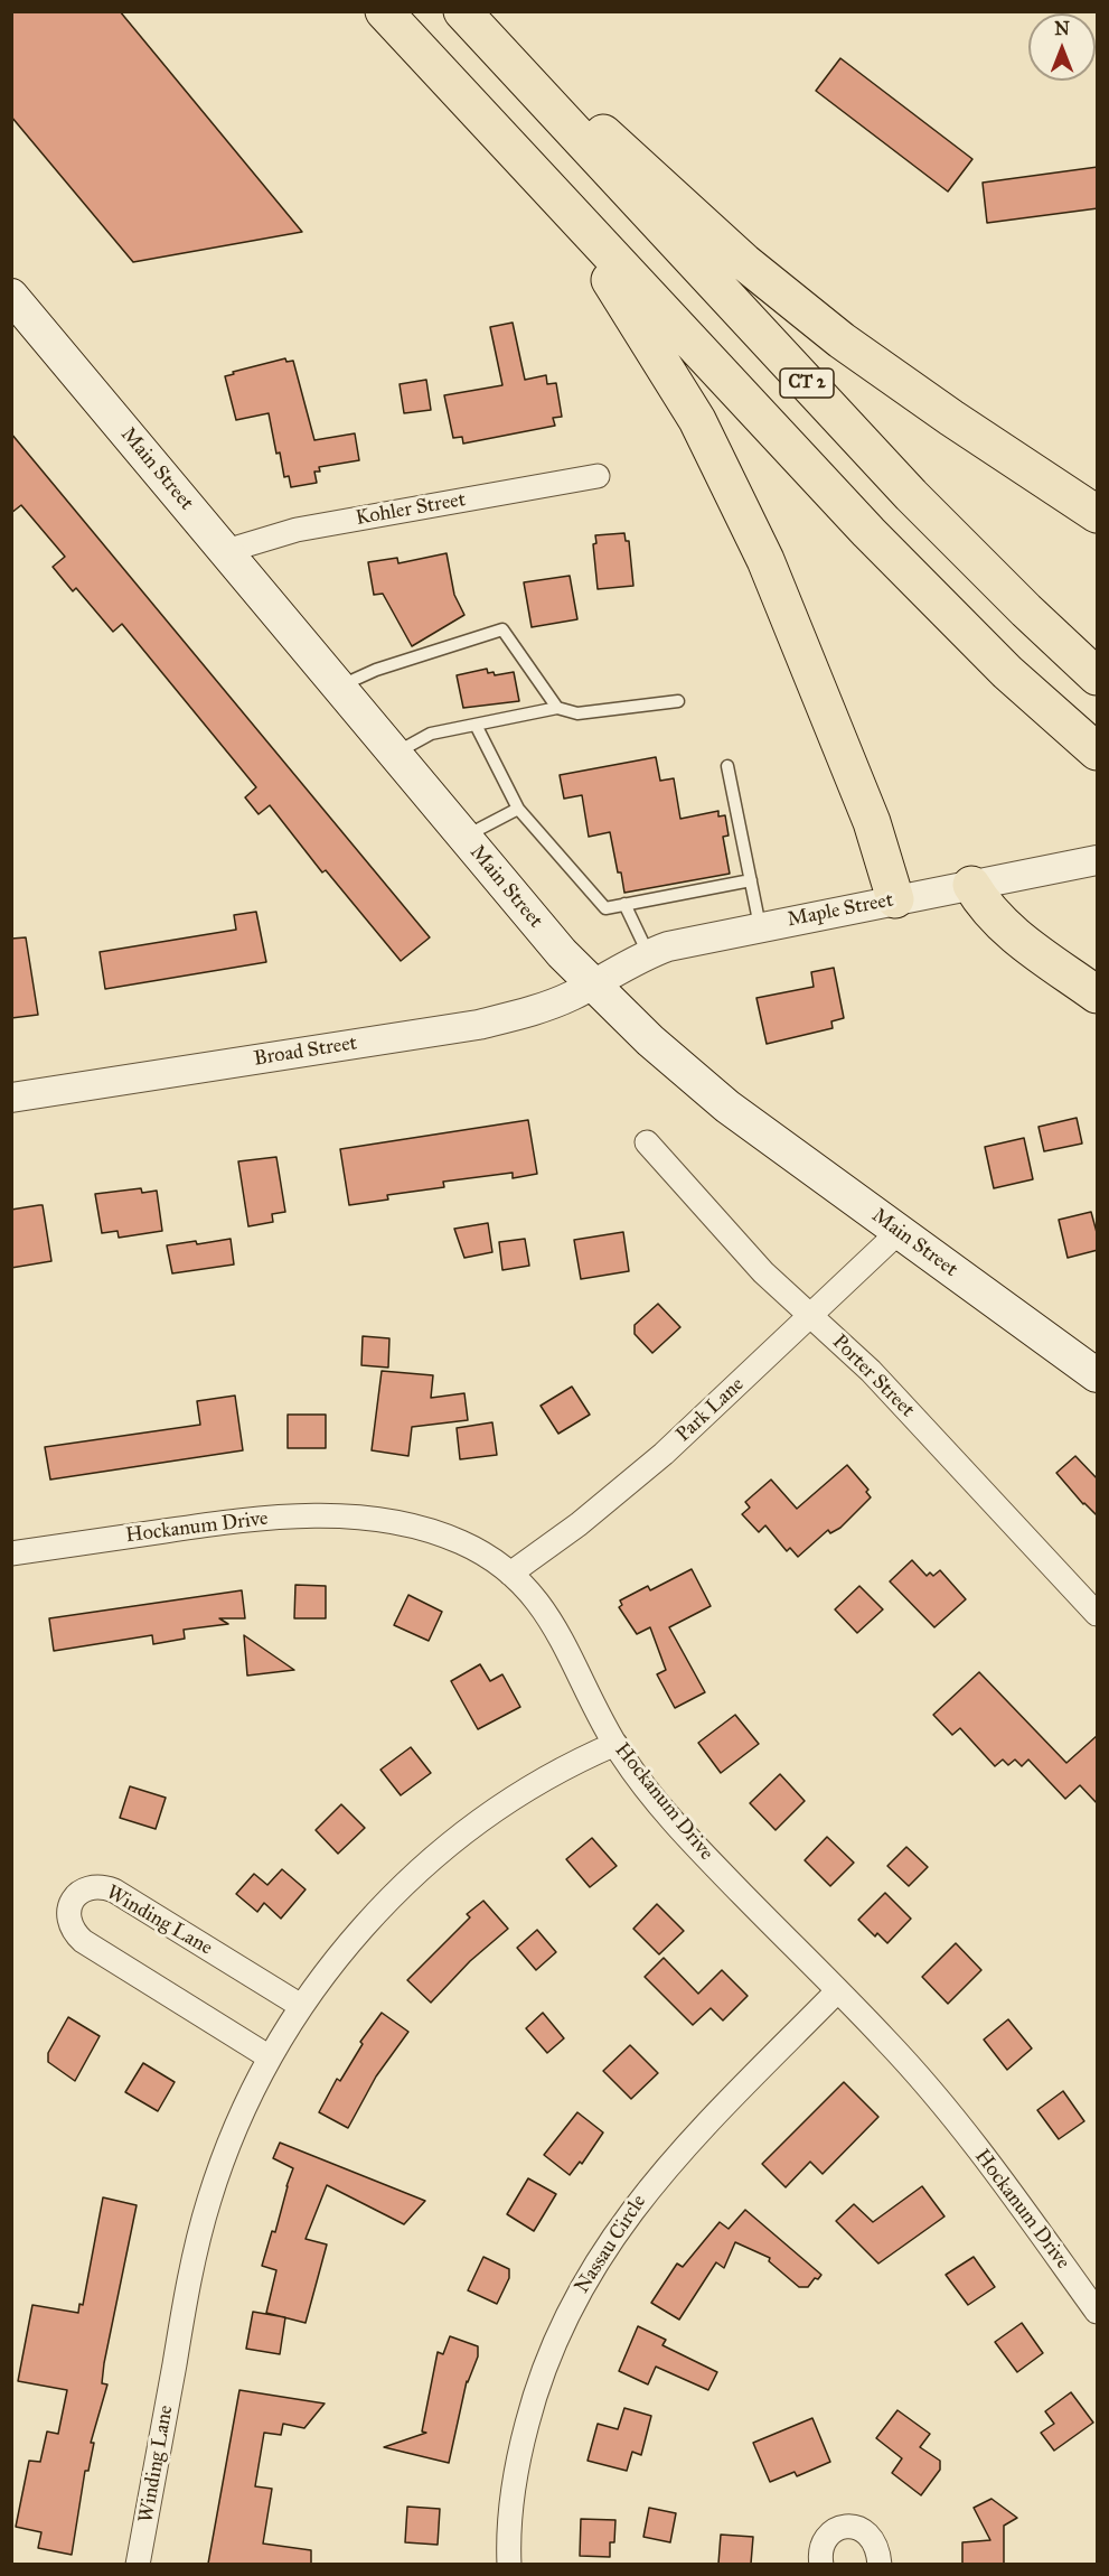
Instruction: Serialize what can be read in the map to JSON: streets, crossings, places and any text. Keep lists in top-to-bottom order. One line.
{"streets":{"highway":["CT 2"],"main road":["Main Street"],"street":["Kohler Street","Maple Street","Broad Street","Porter Street","Park Lane","Hockanum Drive","Winding Lane","Nassau Circle"]},"crossings":[["Main Street","Kohler Street"],["Main Street","Maple Street"],["Main Street","Broad Street"],["Main Street","Park Lane"],["Maple Street","Broad Street"],["Porter Street","Park Lane"],["Park Lane","Hockanum Drive"],["Hockanum Drive","Winding Lane"],["Hockanum Drive","Nassau Circle"]],"north":"top"}
